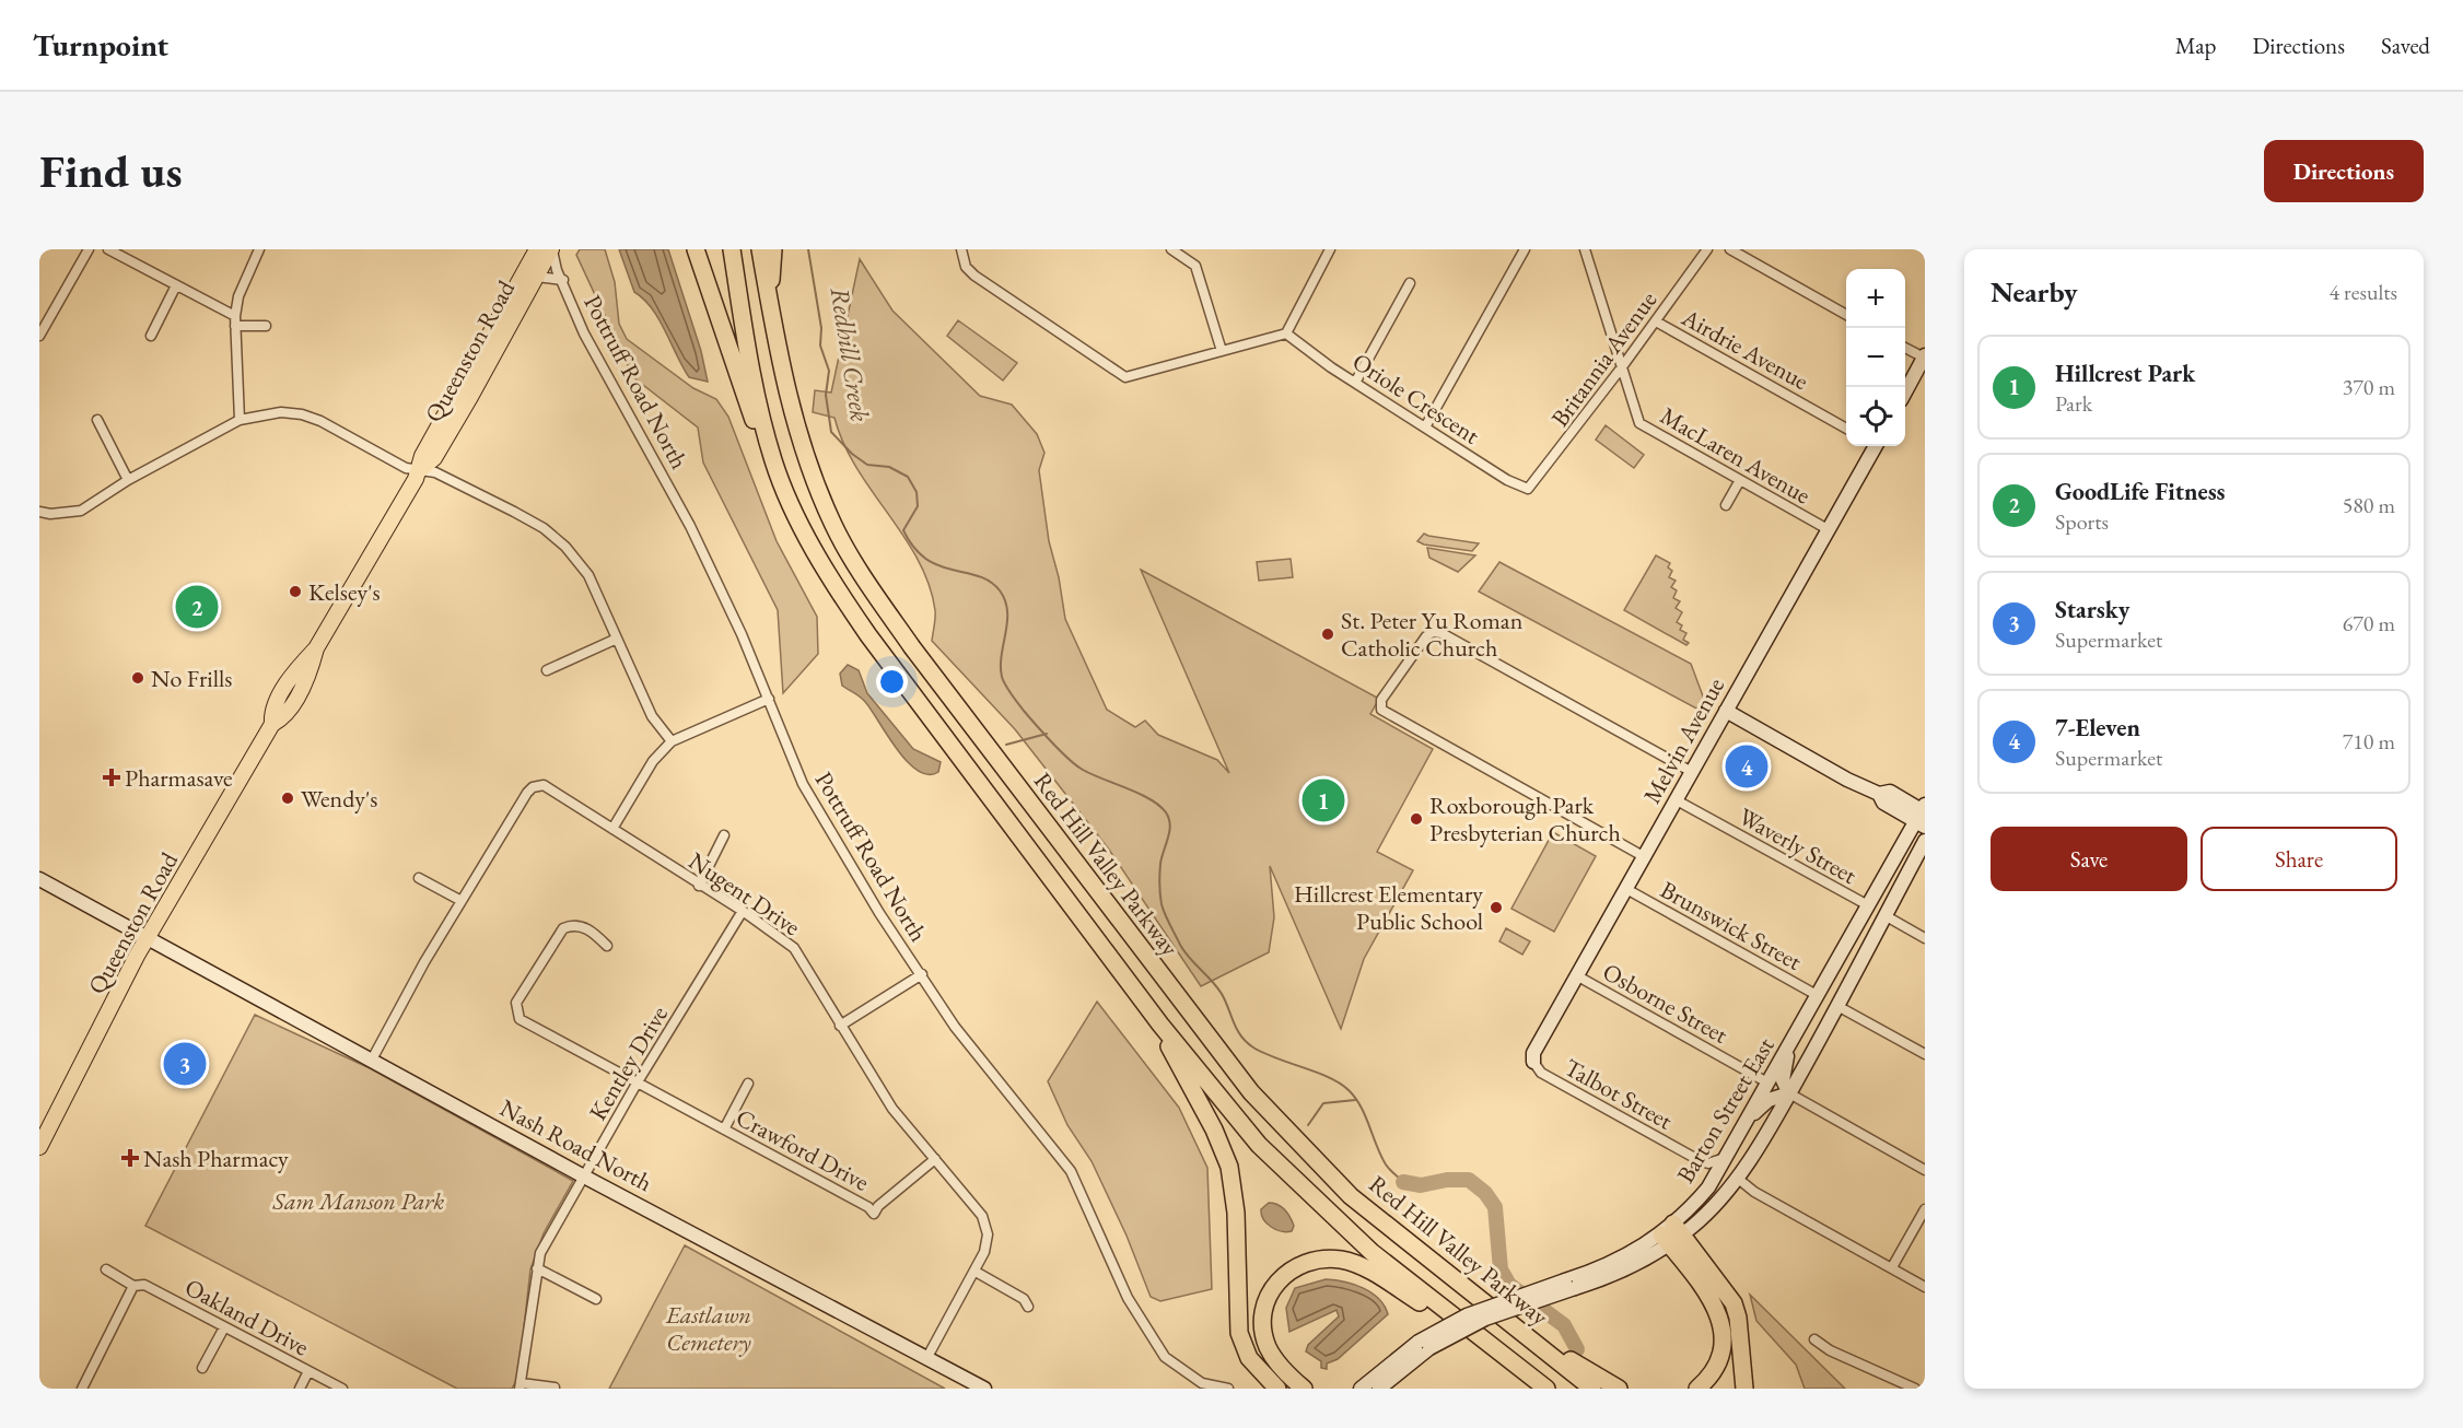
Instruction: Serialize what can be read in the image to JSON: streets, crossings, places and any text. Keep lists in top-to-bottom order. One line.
{"streets":{"highway":["Red Hill Valley Parkway"],"main road":["Queenston Road","Melvin Avenue","Barton Street East","Nash Road North"],"street":["Airdrie Avenue","Britannia Avenue","Pottruff Road North","Oriole Crescent","MacLaren Avenue","Waverly Street","Nugent Drive","Brunswick Street","Osborne Street","Kentley Drive","Talbot Street","Crawford Drive","Oakland Drive"]},"crossings":[["Airdrie Avenue","Britannia Avenue"],["Queenston Road","Pottruff Road North"],["Queenston Road","Nash Road North"],["Britannia Avenue","Oriole Crescent"],["Britannia Avenue","MacLaren Avenue"],["MacLaren Avenue","Melvin Avenue"],["Melvin Avenue","Waverly Street"],["Melvin Avenue","Brunswick Street"],["Melvin Avenue","Osborne Street"],["Melvin Avenue","Talbot Street"],["Waverly Street","Barton Street East"],["Nugent Drive","Kentley Drive"],["Nugent Drive","Nash Road North"],["Nugent Drive","Crawford Drive"],["Brunswick Street","Barton Street East"],["Osborne Street","Barton Street East"],["Kentley Drive","Nash Road North"],["Kentley Drive","Crawford Drive"],["Talbot Street","Barton Street East"]],"water":["Redhill Creek"],"parks":["Sam Manson Park","Eastlawn Cemetery"],"places":{"other":["Kelsey's","St. Peter Yu Roman Catholic Church","No Frills","Wendy's","Roxborough Park Presbyterian Church","Hillcrest Elementary Public School"],"health":["Pharmasave","Nash Pharmacy"]},"page":{"header":"Turnpoint","nav":["Map","Directions","Saved"],"buttons":["Directions",["Save","Share"]],"title":"Find us","heading":["Nearby","4 results"],"map_buttons":["+","−"],"list":[{"mark":"1","name":"Hillcrest Park","note":"Park","value":"370 m"},{"mark":"2","name":"GoodLife Fitness","note":"Sports","value":"580 m"},{"mark":"3","name":"Starsky","note":"Supermarket","value":"670 m"},{"mark":"4","name":"7-Eleven","note":"Supermarket","value":"710 m"}],"pins":["2","4","1","3"]}}
